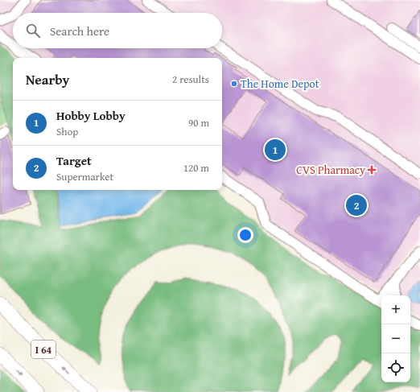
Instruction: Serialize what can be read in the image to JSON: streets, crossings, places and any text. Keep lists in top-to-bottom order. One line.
{"streets":{"highway":["I 64"]},"places":{"other":["The Home Depot"],"health":["CVS Pharmacy"]},"page":{"search":"Search here","heading":["Nearby","2 results"],"list":[{"mark":"1","name":"Hobby Lobby","note":"Shop","value":"90 m"},{"mark":"2","name":"Target","note":"Supermarket","value":"120 m"}],"pins":["1","2"],"map_buttons":["+","−"]}}
